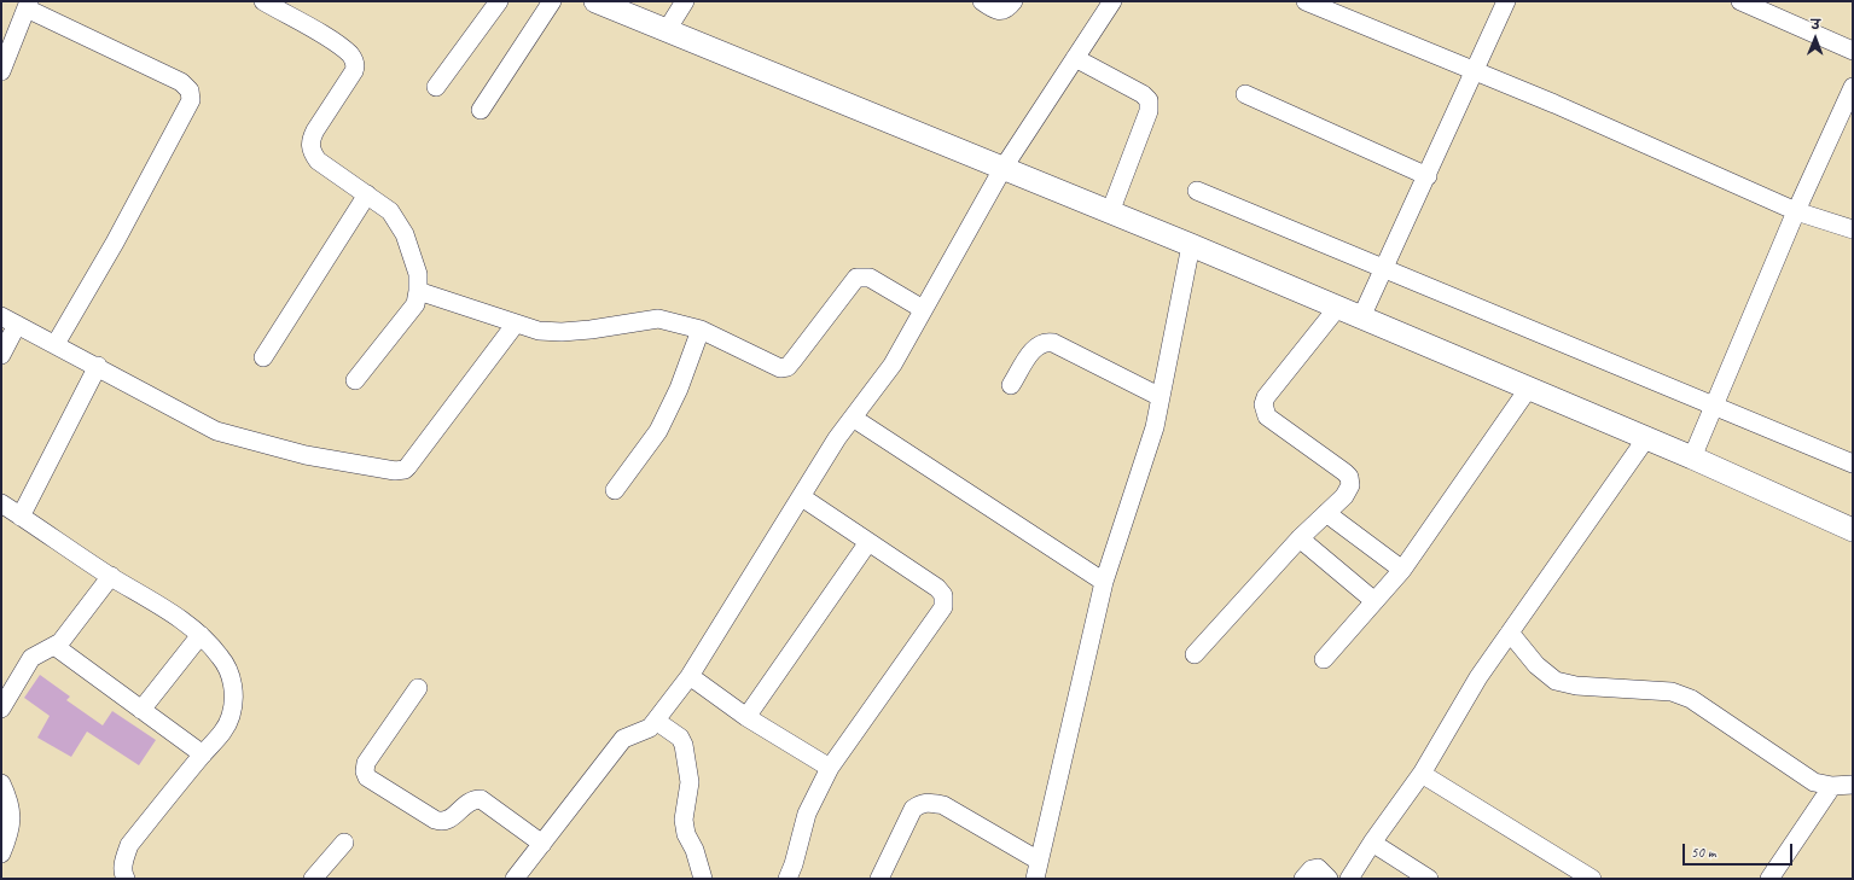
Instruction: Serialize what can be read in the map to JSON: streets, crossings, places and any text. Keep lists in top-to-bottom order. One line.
{"scale_bar":"50 m","north":"top"}
